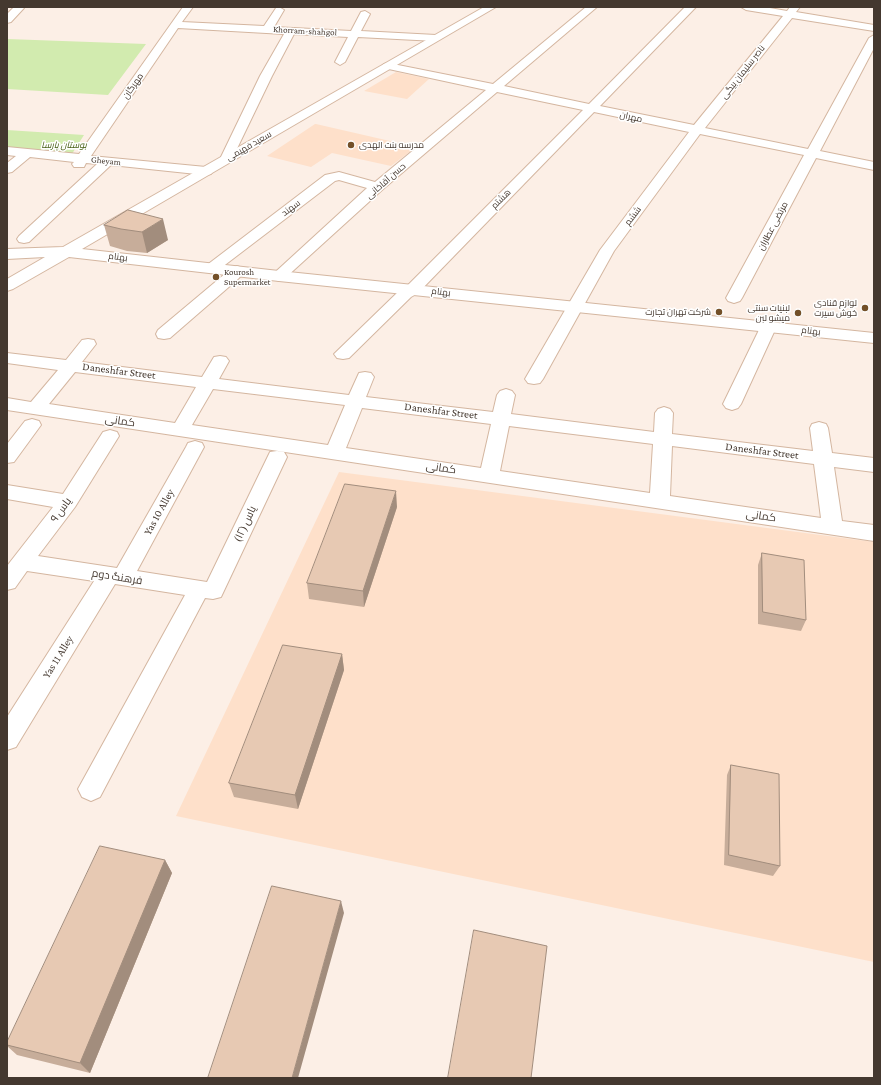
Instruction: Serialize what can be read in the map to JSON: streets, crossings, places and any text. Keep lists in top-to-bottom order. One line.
{"streets":{"main road":["سعید فهیمی","بهنام"],"street":["Khorram-shahgol","ناصر سلیمان بیگی","مهرگان","مهران","Gheyam","حسن آقاخانی","هشتم","سهند","ششم","مرتضی عطاران","Daneshfar Street","کمانی","یاس ۹","Yas 10 Alley","یاس (۱۲)","فرهنگ دوم","Yas 11 Alley"]},"crossings":[["Khorram-shahgol","مهرگان"],["Khorram-shahgol","سعید فهیمی"],["ناصر سلیمان بیگی","مهران"],["ناصر سلیمان بیگی","ششم"],["مهرگان","Gheyam"],["مهران","سعید فهیمی"],["مهران","حسن آقاخانی"],["مهران","هشتم"],["مهران","ششم"],["مهران","مرتضی عطاران"],["سعید فهیمی","Gheyam"],["سعید فهیمی","بهنام"],["حسن آقاخانی","سهند"],["حسن آقاخانی","بهنام"],["هشتم","بهنام"],["سهند","بهنام"],["ششم","بهنام"],["یاس ۹","فرهنگ دوم"],["Yas 10 Alley","فرهنگ دوم"],["Yas 10 Alley","Yas 11 Alley"],["یاس (۱۲)","فرهنگ دوم"],["فرهنگ دوم","Yas 11 Alley"]],"parks":["بوستان پارسا"],"places":["مدرسه بنت الهدی","Kourosh Supermarket","لوازم قنادی خوش سیرت","شرکت تهران تجارت","لبنیات سنتی میشو لبن"]}
